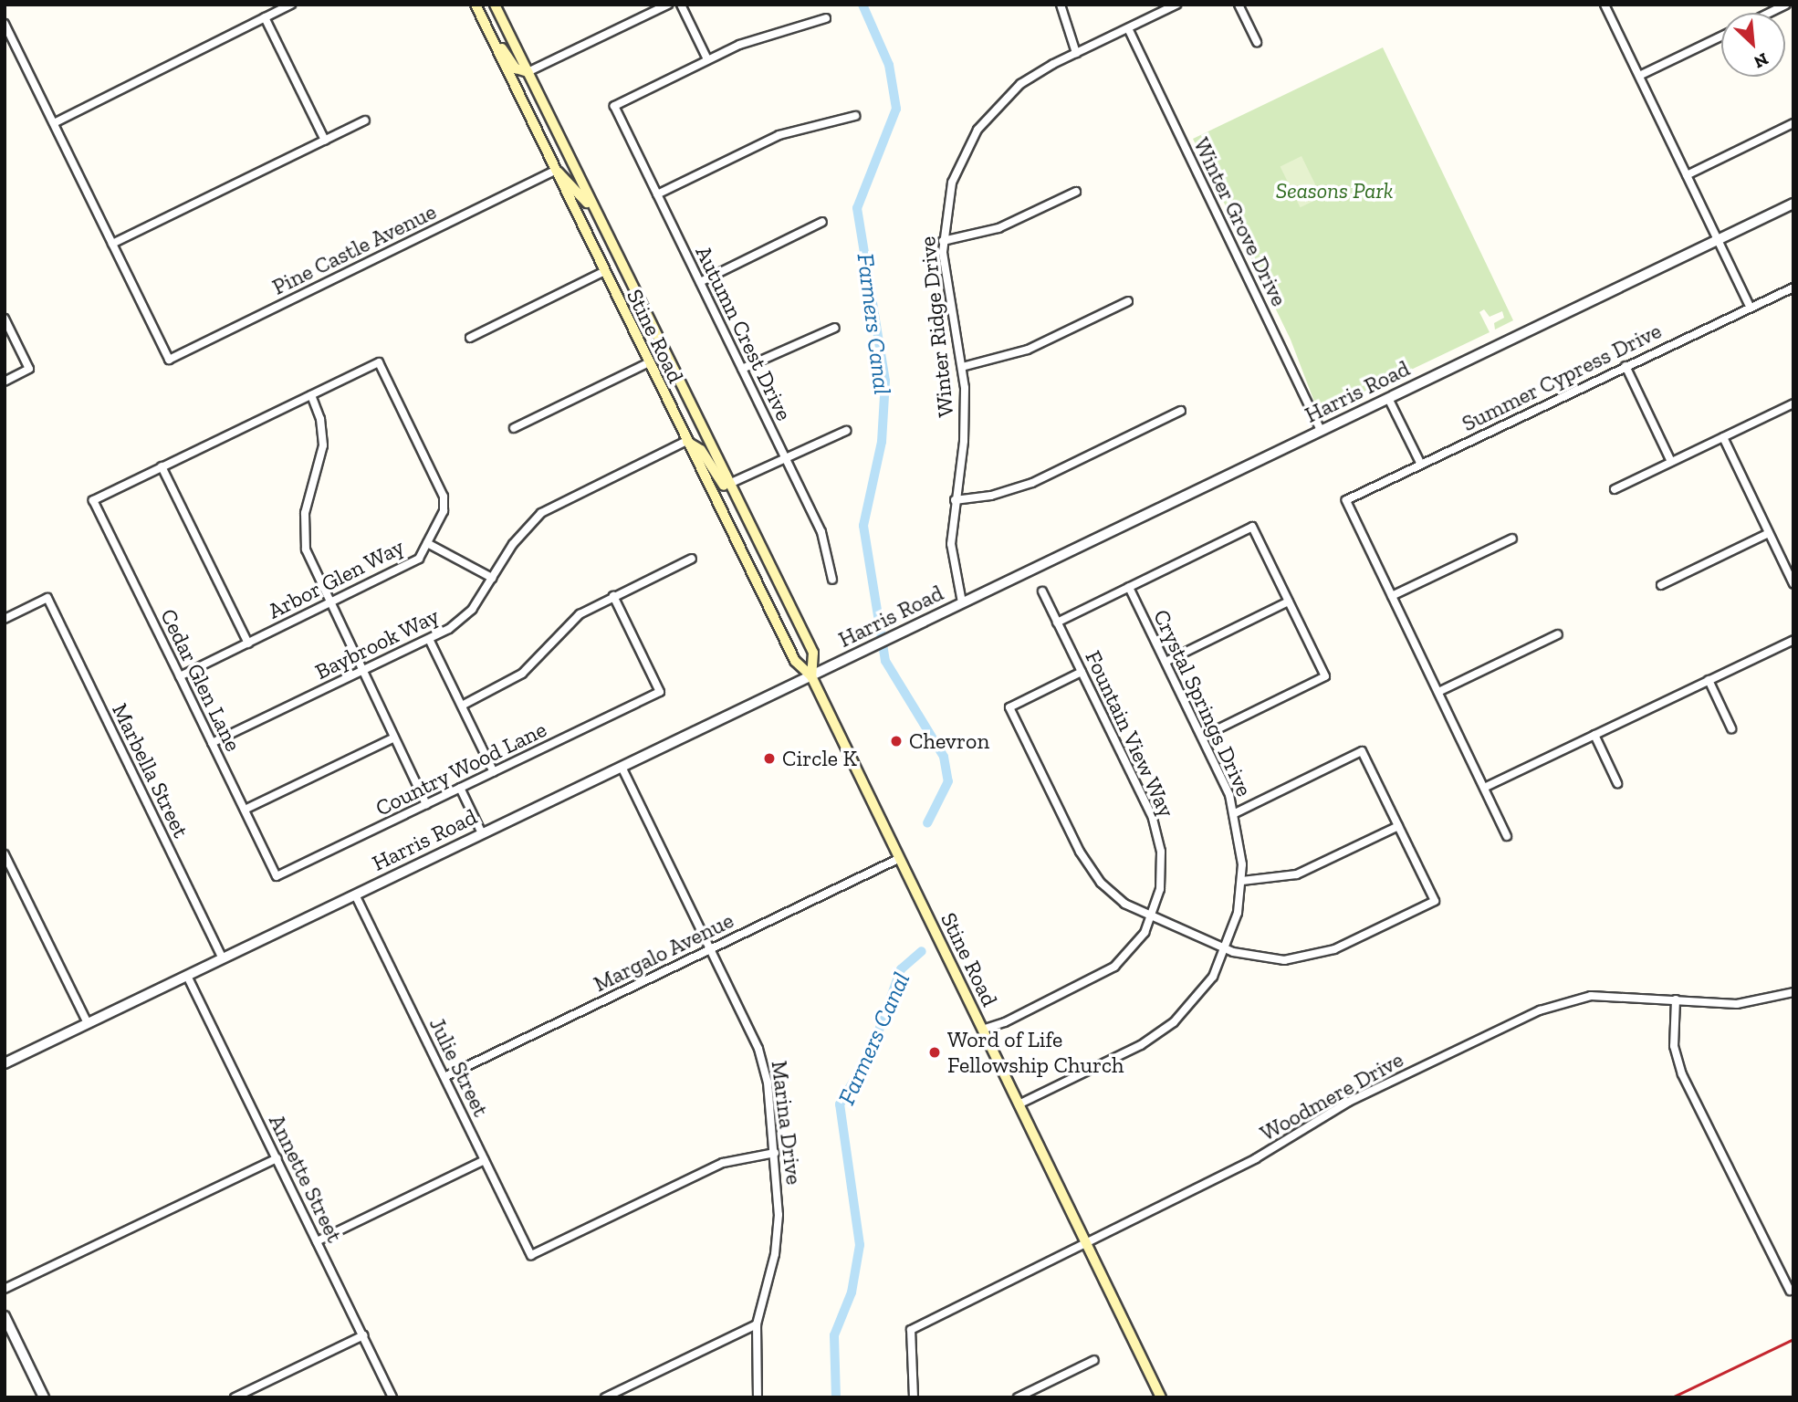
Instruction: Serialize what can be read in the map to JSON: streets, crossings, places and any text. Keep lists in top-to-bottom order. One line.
{"streets":{"main road":["Stine Road"],"street":["Winter Grove Drive","Pine Castle Avenue","Winter Ridge Drive","Autumn Crest Drive","Summer Cypress Drive","Harris Road","Arbor Glen Way","Baybrook Way","Cedar Glen Lane","Crystal Springs Drive","Fountain View Way","Country Wood Lane","Marbella Street","Margalo Avenue","Julie Street","Woodmere Drive","Marina Drive","Annette Street"]},"crossings":[["Winter Grove Drive","Winter Ridge Drive"],["Winter Grove Drive","Harris Road"],["Pine Castle Avenue","Stine Road"],["Winter Ridge Drive","Harris Road"],["Stine Road","Harris Road"],["Stine Road","Baybrook Way"],["Stine Road","Crystal Springs Drive"],["Stine Road","Fountain View Way"],["Stine Road","Margalo Avenue"],["Stine Road","Woodmere Drive"],["Harris Road","Marbella Street"],["Harris Road","Julie Street"],["Harris Road","Marina Drive"],["Harris Road","Annette Street"],["Arbor Glen Way","Cedar Glen Lane"],["Baybrook Way","Cedar Glen Lane"],["Cedar Glen Lane","Country Wood Lane"],["Margalo Avenue","Julie Street"],["Margalo Avenue","Marina Drive"],["Julie Street","Marina Drive"]],"water":["Farmers Canal"],"parks":["Seasons Park"],"places":["Chevron","Circle K","Word of Life Fellowship Church"],"north":"bottom right"}
